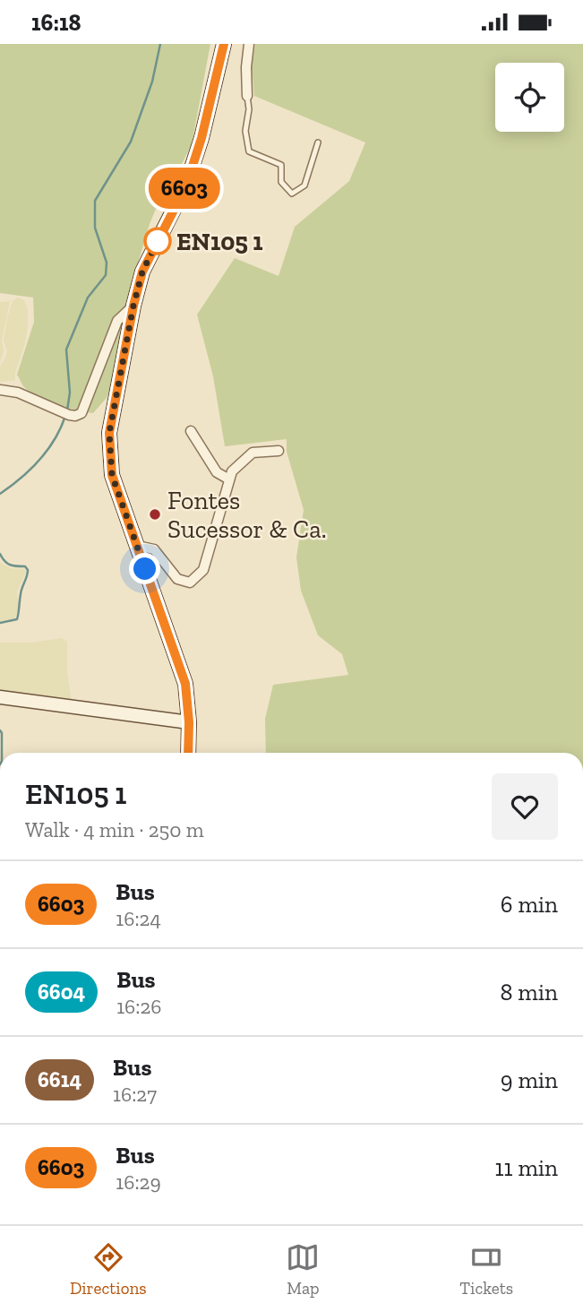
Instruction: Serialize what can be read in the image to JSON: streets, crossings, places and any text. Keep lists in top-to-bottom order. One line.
{"places":["EN105 1","Fontes Sucessor & Ca."],"lines":["bus line 6603"],"page":{"status":"16:18","on_map":"6603","heading":["EN105 1","Walk · 4 min · 250 m"],"list":[{"mark":"6603","name":"Bus","note":"16:24","value":"6 min"},{"mark":"6604","name":"Bus","note":"16:26","value":"8 min"},{"mark":"6614","name":"Bus","note":"16:27","value":"9 min"},{"mark":"6603","name":"Bus","note":"16:29","value":"11 min"}],"tabs":["Directions","Map","Tickets"]}}
